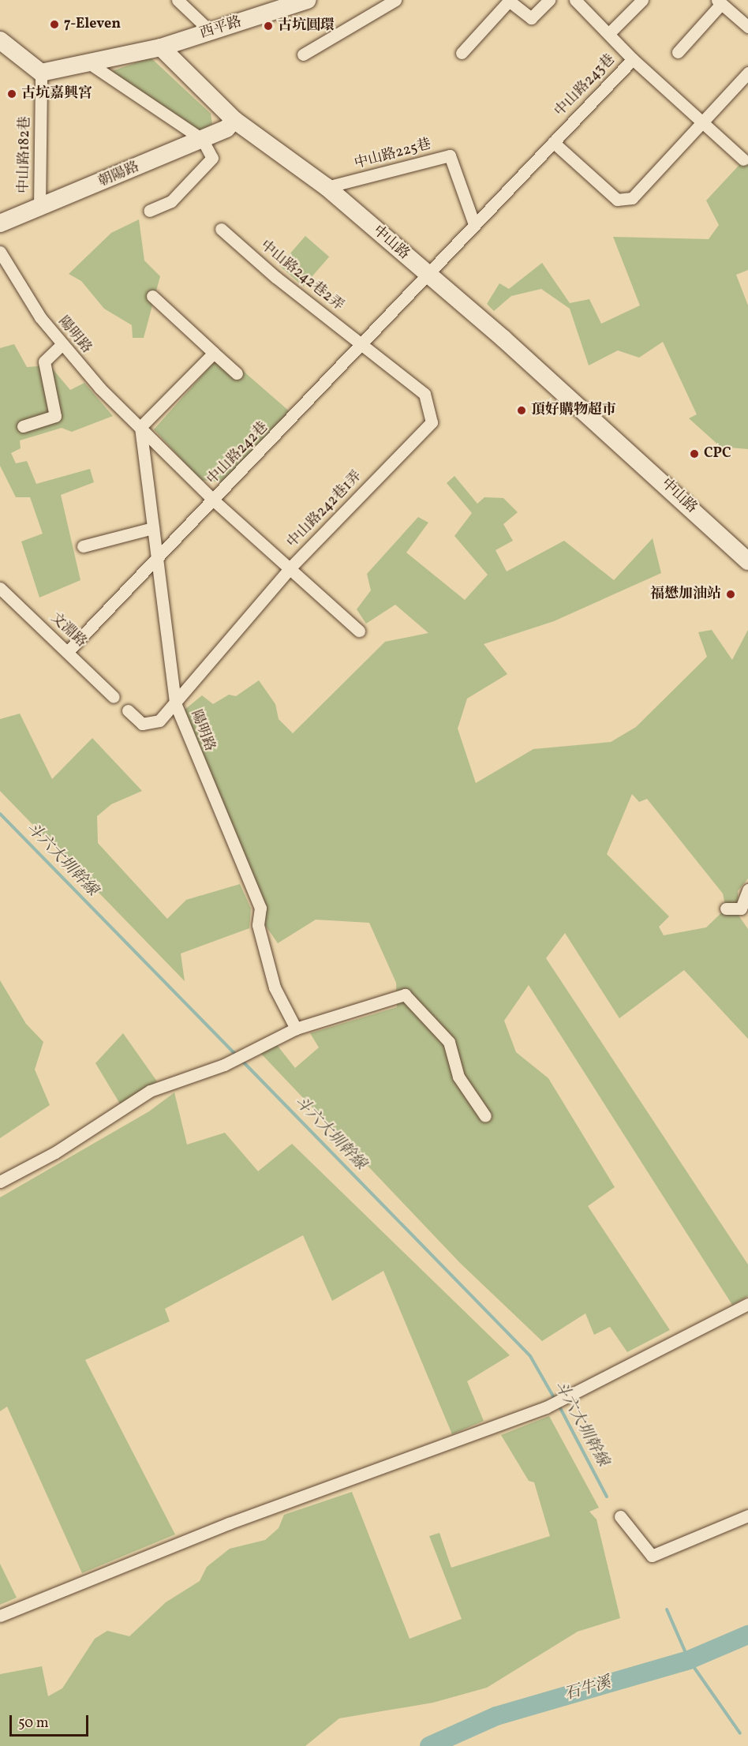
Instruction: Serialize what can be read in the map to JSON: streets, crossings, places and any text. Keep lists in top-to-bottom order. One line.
{"streets":{"main road":["西平路","朝陽路","中山路"],"street":["中山路243巷","中山路182巷","中山路225巷","中山路242巷2弄","陽明路","中山路242巷","中山路242巷1弄","文淵路"]},"crossings":[["西平路","中山路"],["中山路243巷","中山路225巷"],["中山路243巷","中山路"],["中山路243巷","中山路242巷"],["中山路182巷","朝陽路"],["中山路225巷","中山路"],["朝陽路","中山路"],["中山路","中山路242巷"],["中山路242巷2弄","中山路242巷"],["中山路242巷2弄","中山路242巷1弄"],["陽明路","中山路242巷"],["陽明路","中山路242巷1弄"],["中山路242巷","中山路242巷1弄"],["中山路242巷","文淵路"]],"water":["斗六大圳幹線","石牛溪"],"places":["7-Eleven","古坑圓環","古坑嘉興宮","頂好購物超市","CPC","福懋加油站"],"scale_bar":"50 m"}
